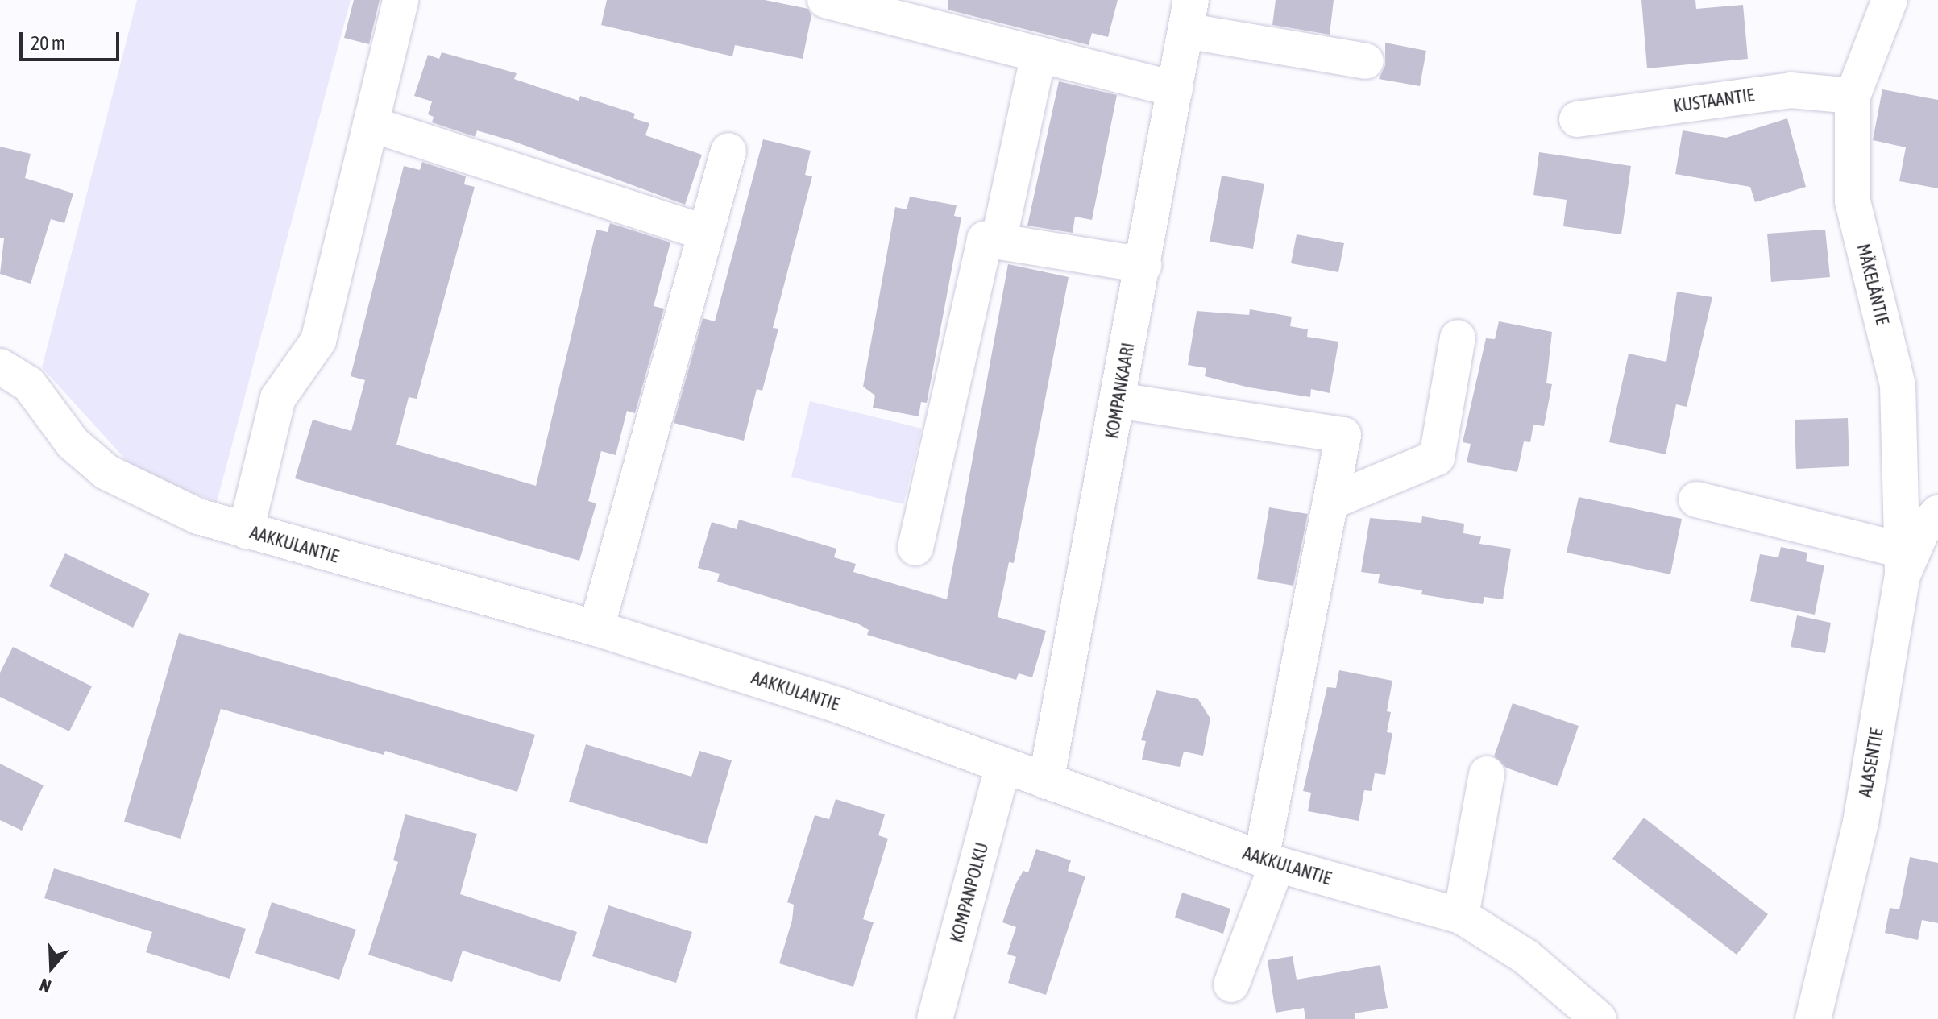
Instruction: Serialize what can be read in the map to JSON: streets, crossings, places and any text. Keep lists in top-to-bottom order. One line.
{"streets":{"street":["KUSTAANTIE","MÄKELÄNTIE","KOMPANKAARI","AAKKULANTIE","ALASENTIE","KOMPANPOLKU"]},"crossings":[["KUSTAANTIE","MÄKELÄNTIE"],["MÄKELÄNTIE","ALASENTIE"],["KOMPANKAARI","AAKKULANTIE"],["AAKKULANTIE","KOMPANPOLKU"]],"scale_bar":"20 m","north":"bottom"}
